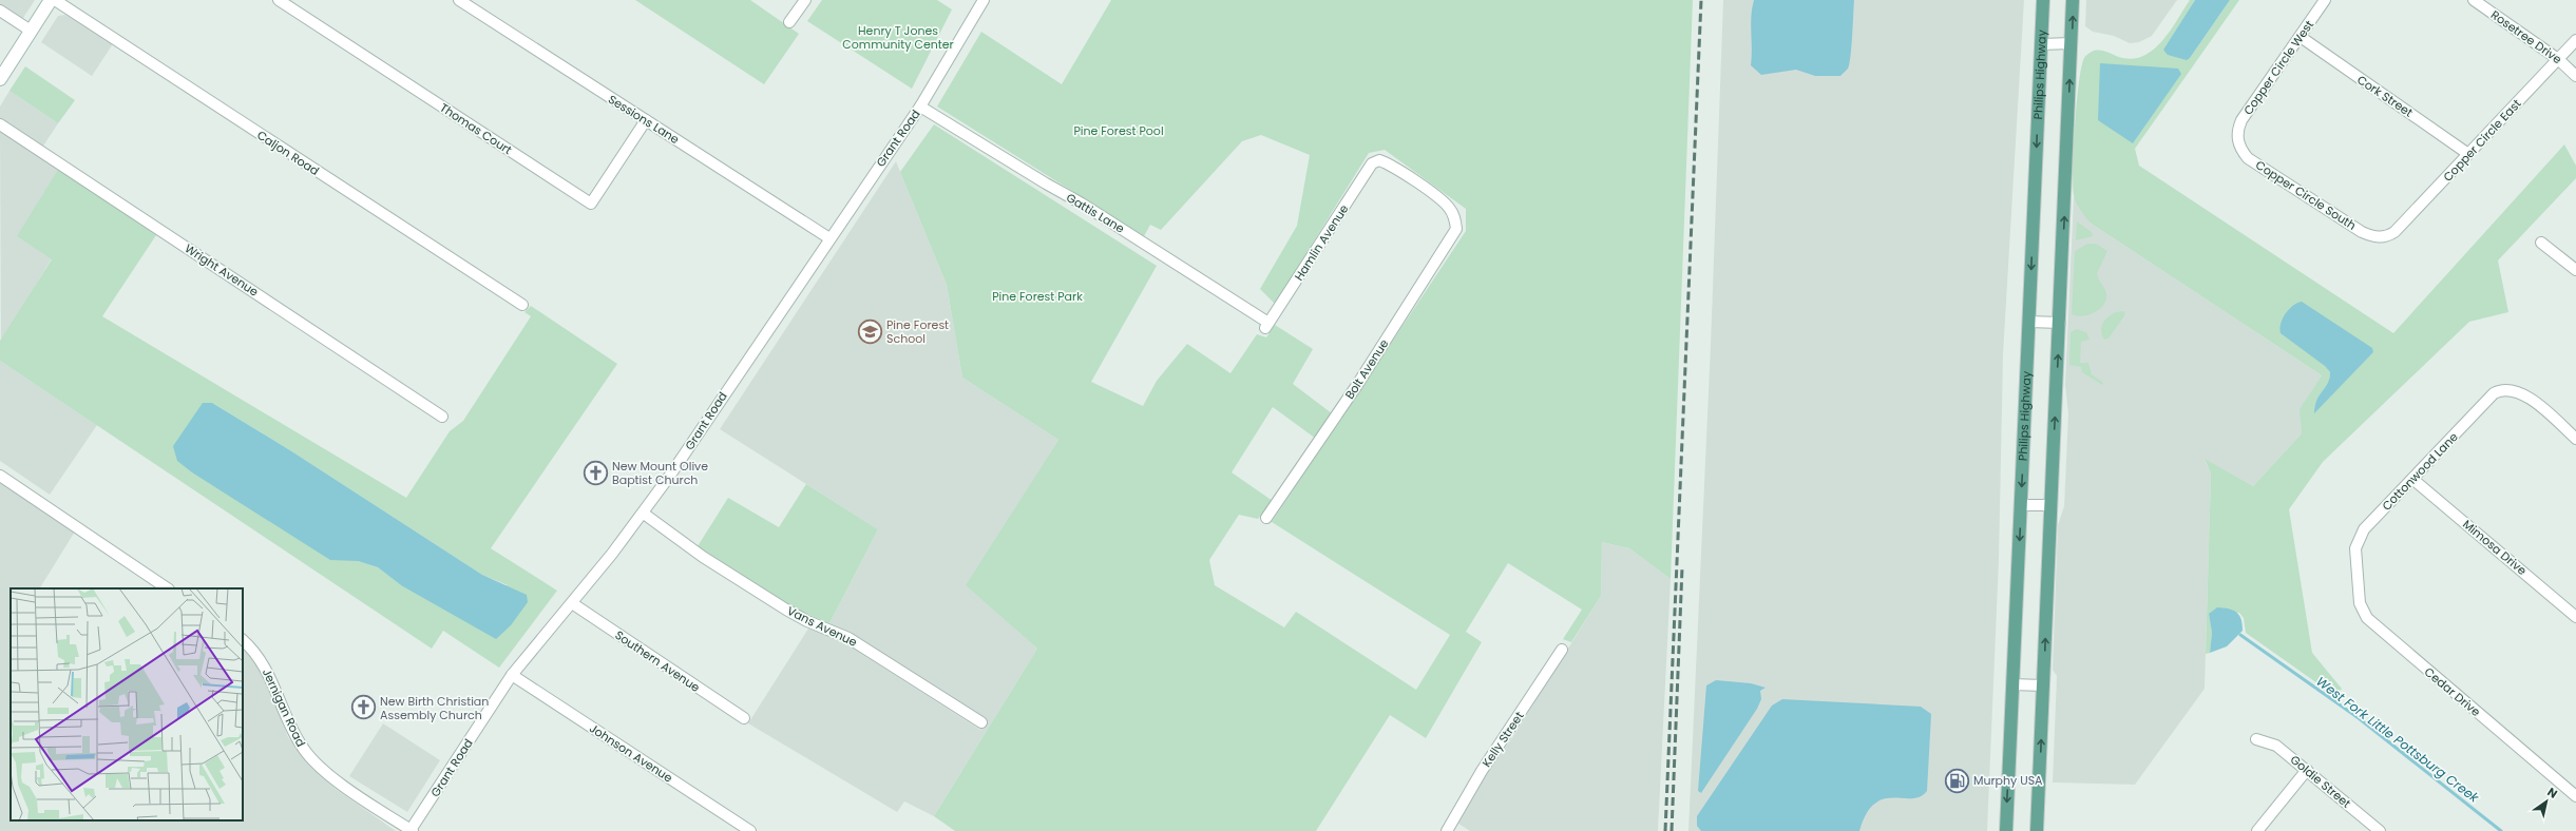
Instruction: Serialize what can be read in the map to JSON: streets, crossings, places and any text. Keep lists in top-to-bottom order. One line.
{"streets":{"main road":["Philips Highway"],"street":["Rosetree Drive","Copper Circle West","Cork Street","Sessions Lane","Thomas Court","Grant Road","Copper Circle East","Caljon Road","Copper Circle South","Gattis Lane","Hamlin Avenue","Wright Avenue","Bolt Avenue","Cottonwood Lane","Mimosa Drive","Vans Avenue","Southern Avenue","Cedar Drive","Jernigan Road","Kelly Street","Johnson Avenue","Goldie Street"]},"crossings":[["Rosetree Drive","Copper Circle East"],["Copper Circle West","Cork Street"],["Copper Circle West","Copper Circle South"],["Cork Street","Copper Circle East"],["Sessions Lane","Thomas Court"],["Sessions Lane","Grant Road"],["Grant Road","Gattis Lane"],["Grant Road","Vans Avenue"],["Grant Road","Southern Avenue"],["Grant Road","Jernigan Road"],["Grant Road","Johnson Avenue"],["Copper Circle East","Copper Circle South"],["Gattis Lane","Hamlin Avenue"],["Hamlin Avenue","Bolt Avenue"],["Cottonwood Lane","Mimosa Drive"],["Cottonwood Lane","Cedar Drive"]],"water":["West Fork Little Pottsburg Creek"],"parks":["Henry T Jones Community Center","Pine Forest Pool","Pine Forest Park"],"places":{"school or university":["Pine Forest School"],"church":["New Mount Olive Baptist Church","New Birth Christian Assembly Church"],"fuel station":["Murphy USA"]},"north":"top right"}
